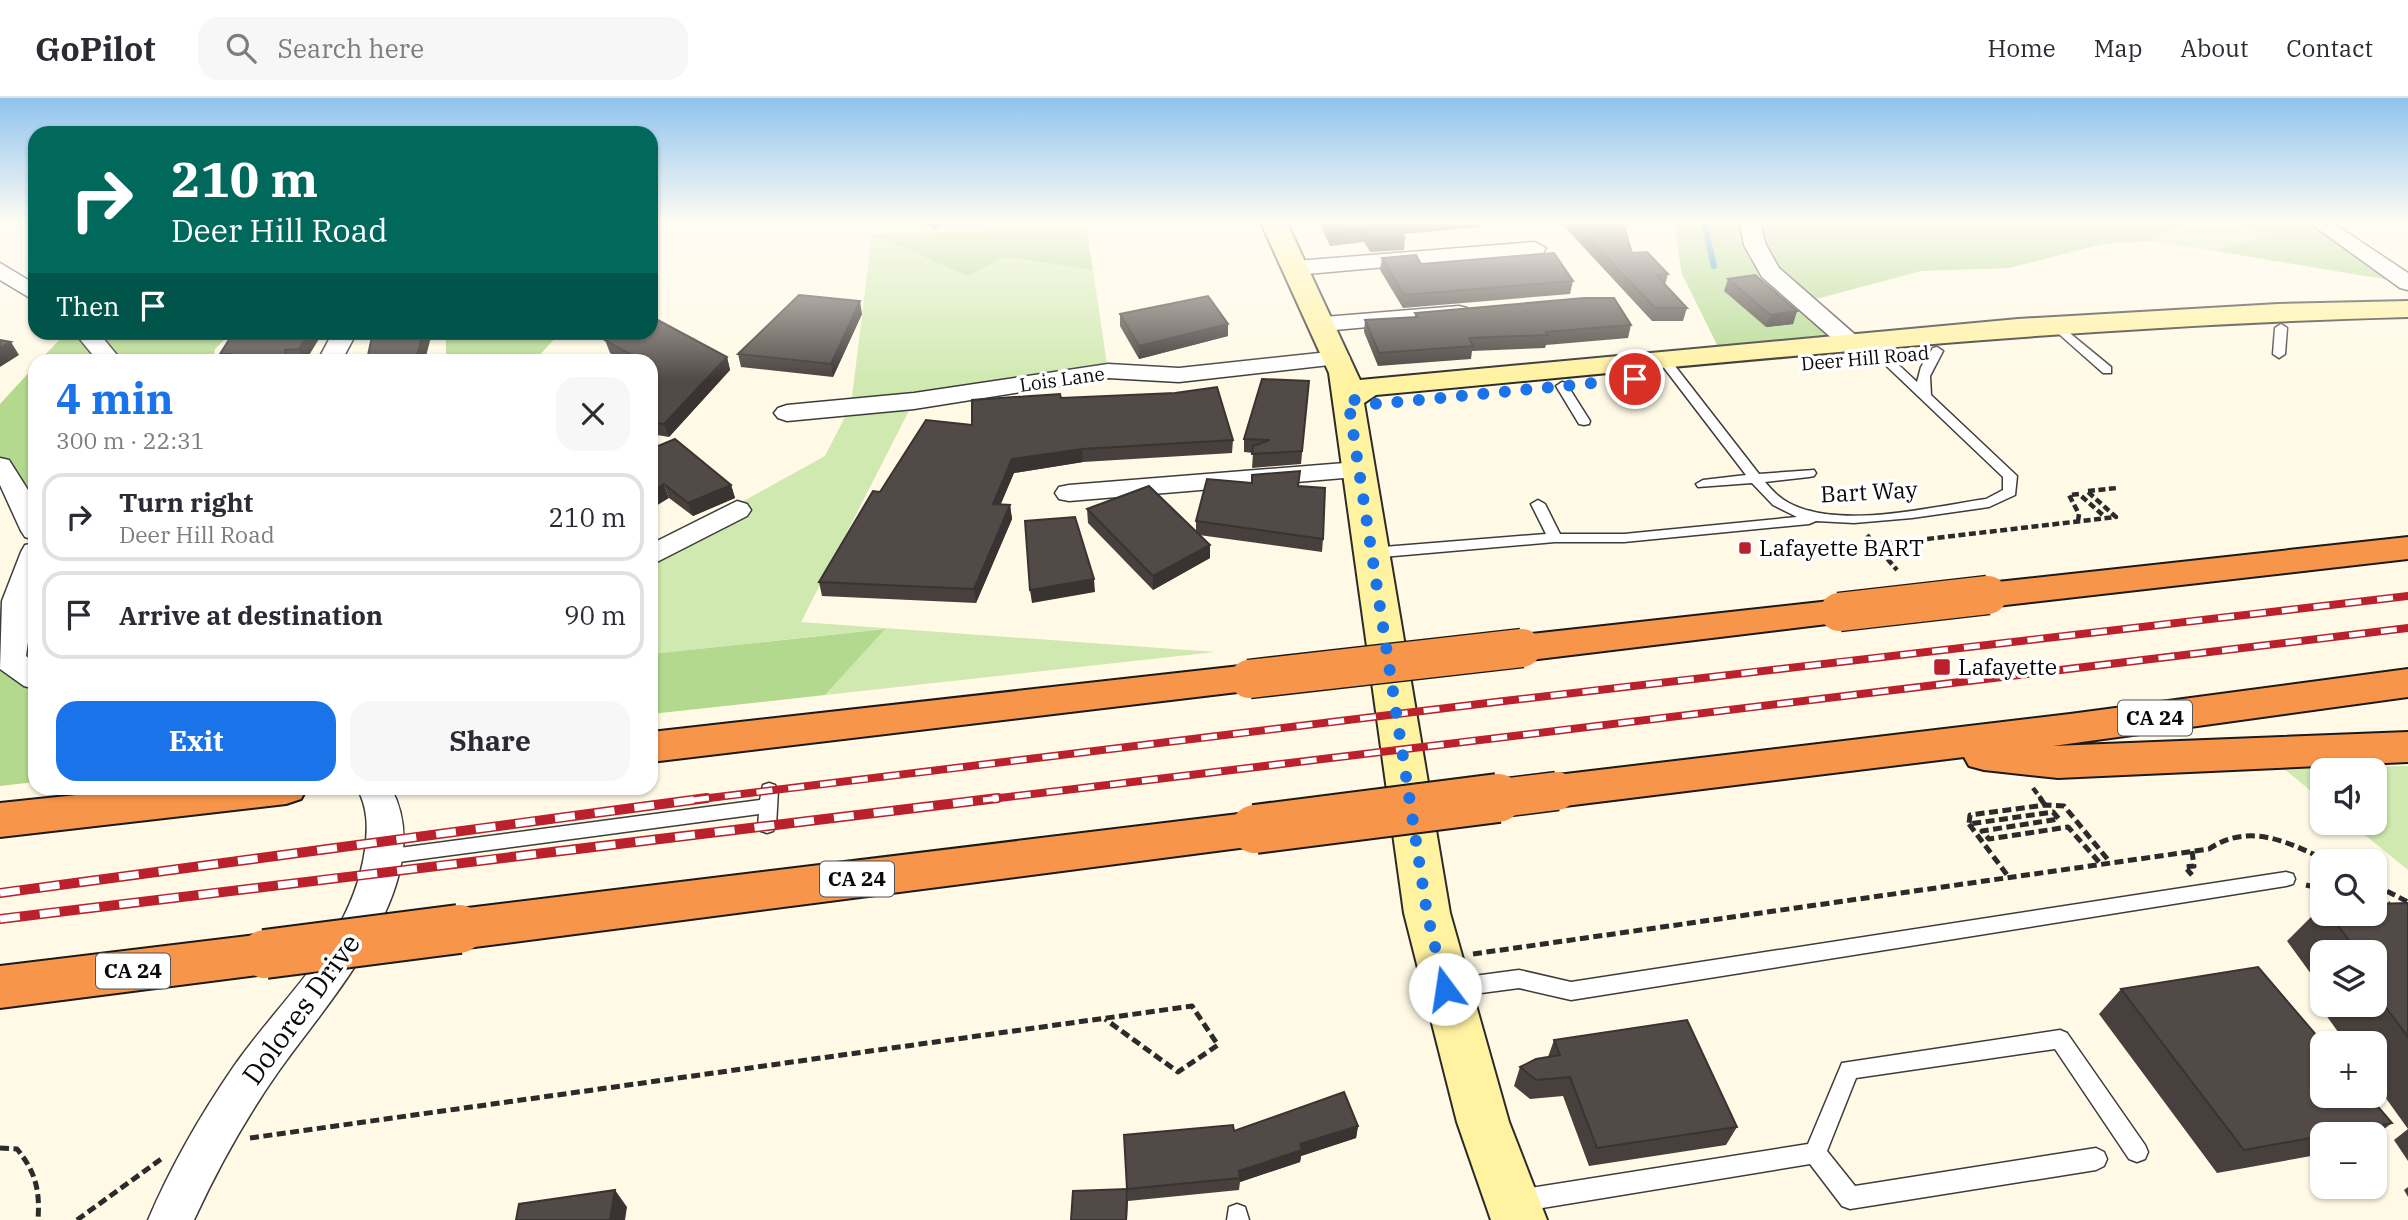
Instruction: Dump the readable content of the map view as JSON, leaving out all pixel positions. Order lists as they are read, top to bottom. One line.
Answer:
{"streets":{"highway":["CA 24"],"street":["Deer Hill Road","Lois Lane","Dolores Drive"],"lane":["Bart Way"]},"crossings":[["Deer Hill Road","Bart Way"]],"places":{"transit":["Lafayette BART","Lafayette"]},"page":{"header":"GoPilot","search":"Search here","nav":["Home","Map","About","Contact"],"turn":["210 m","Deer Hill Road"],"then":"Then","heading":["4 min","300 m · 22:31"],"list":[{"name":"Turn right","note":"Deer Hill Road","value":"210 m"},{"name":"Arrive at destination","value":"90 m"}],"buttons":["Exit","Share"],"map_buttons":["+","−"]}}
